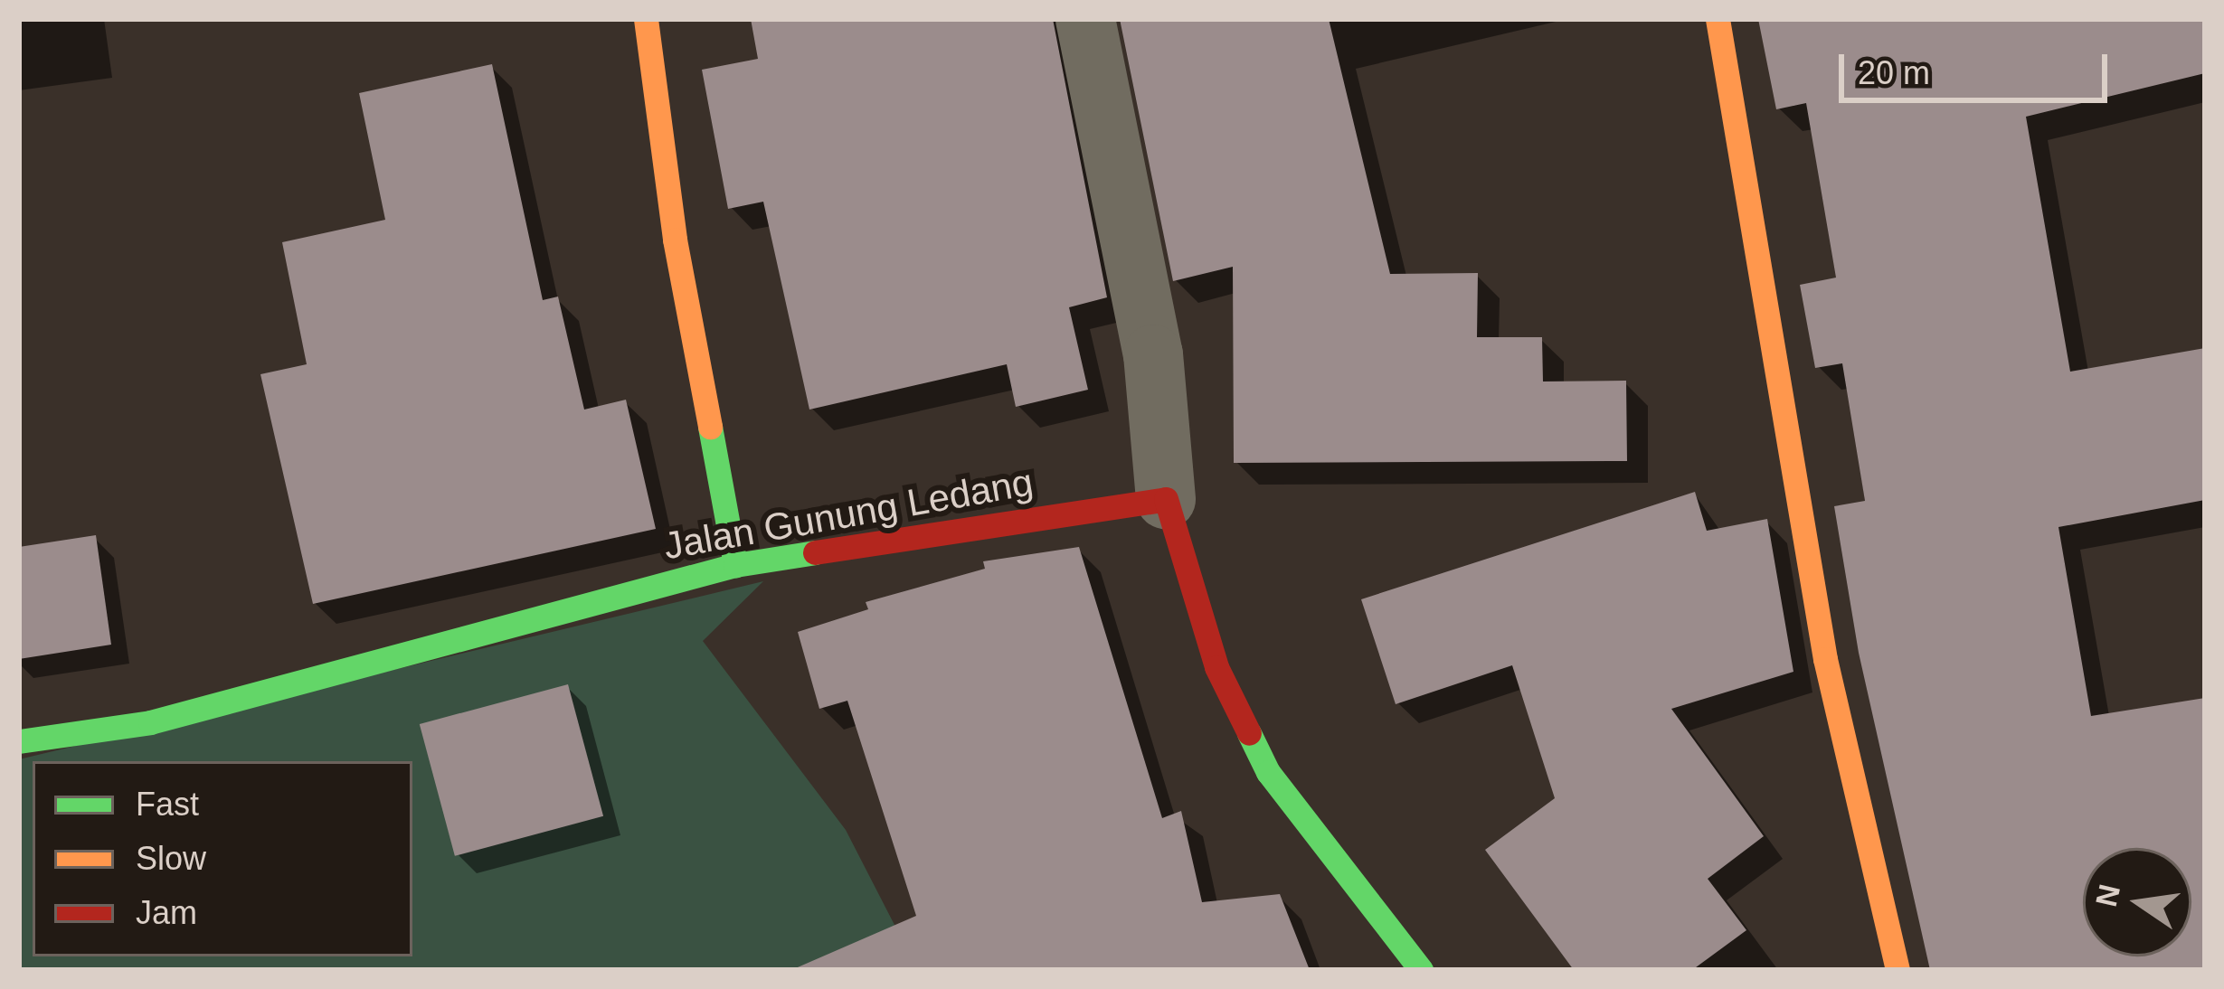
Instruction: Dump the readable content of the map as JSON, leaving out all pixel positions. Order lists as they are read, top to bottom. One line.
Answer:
{"streets":{"street":["Jalan Gunung Ledang"]},"legend":["Fast","Slow","Jam"],"scale_bar":"20 m","north":"left"}
